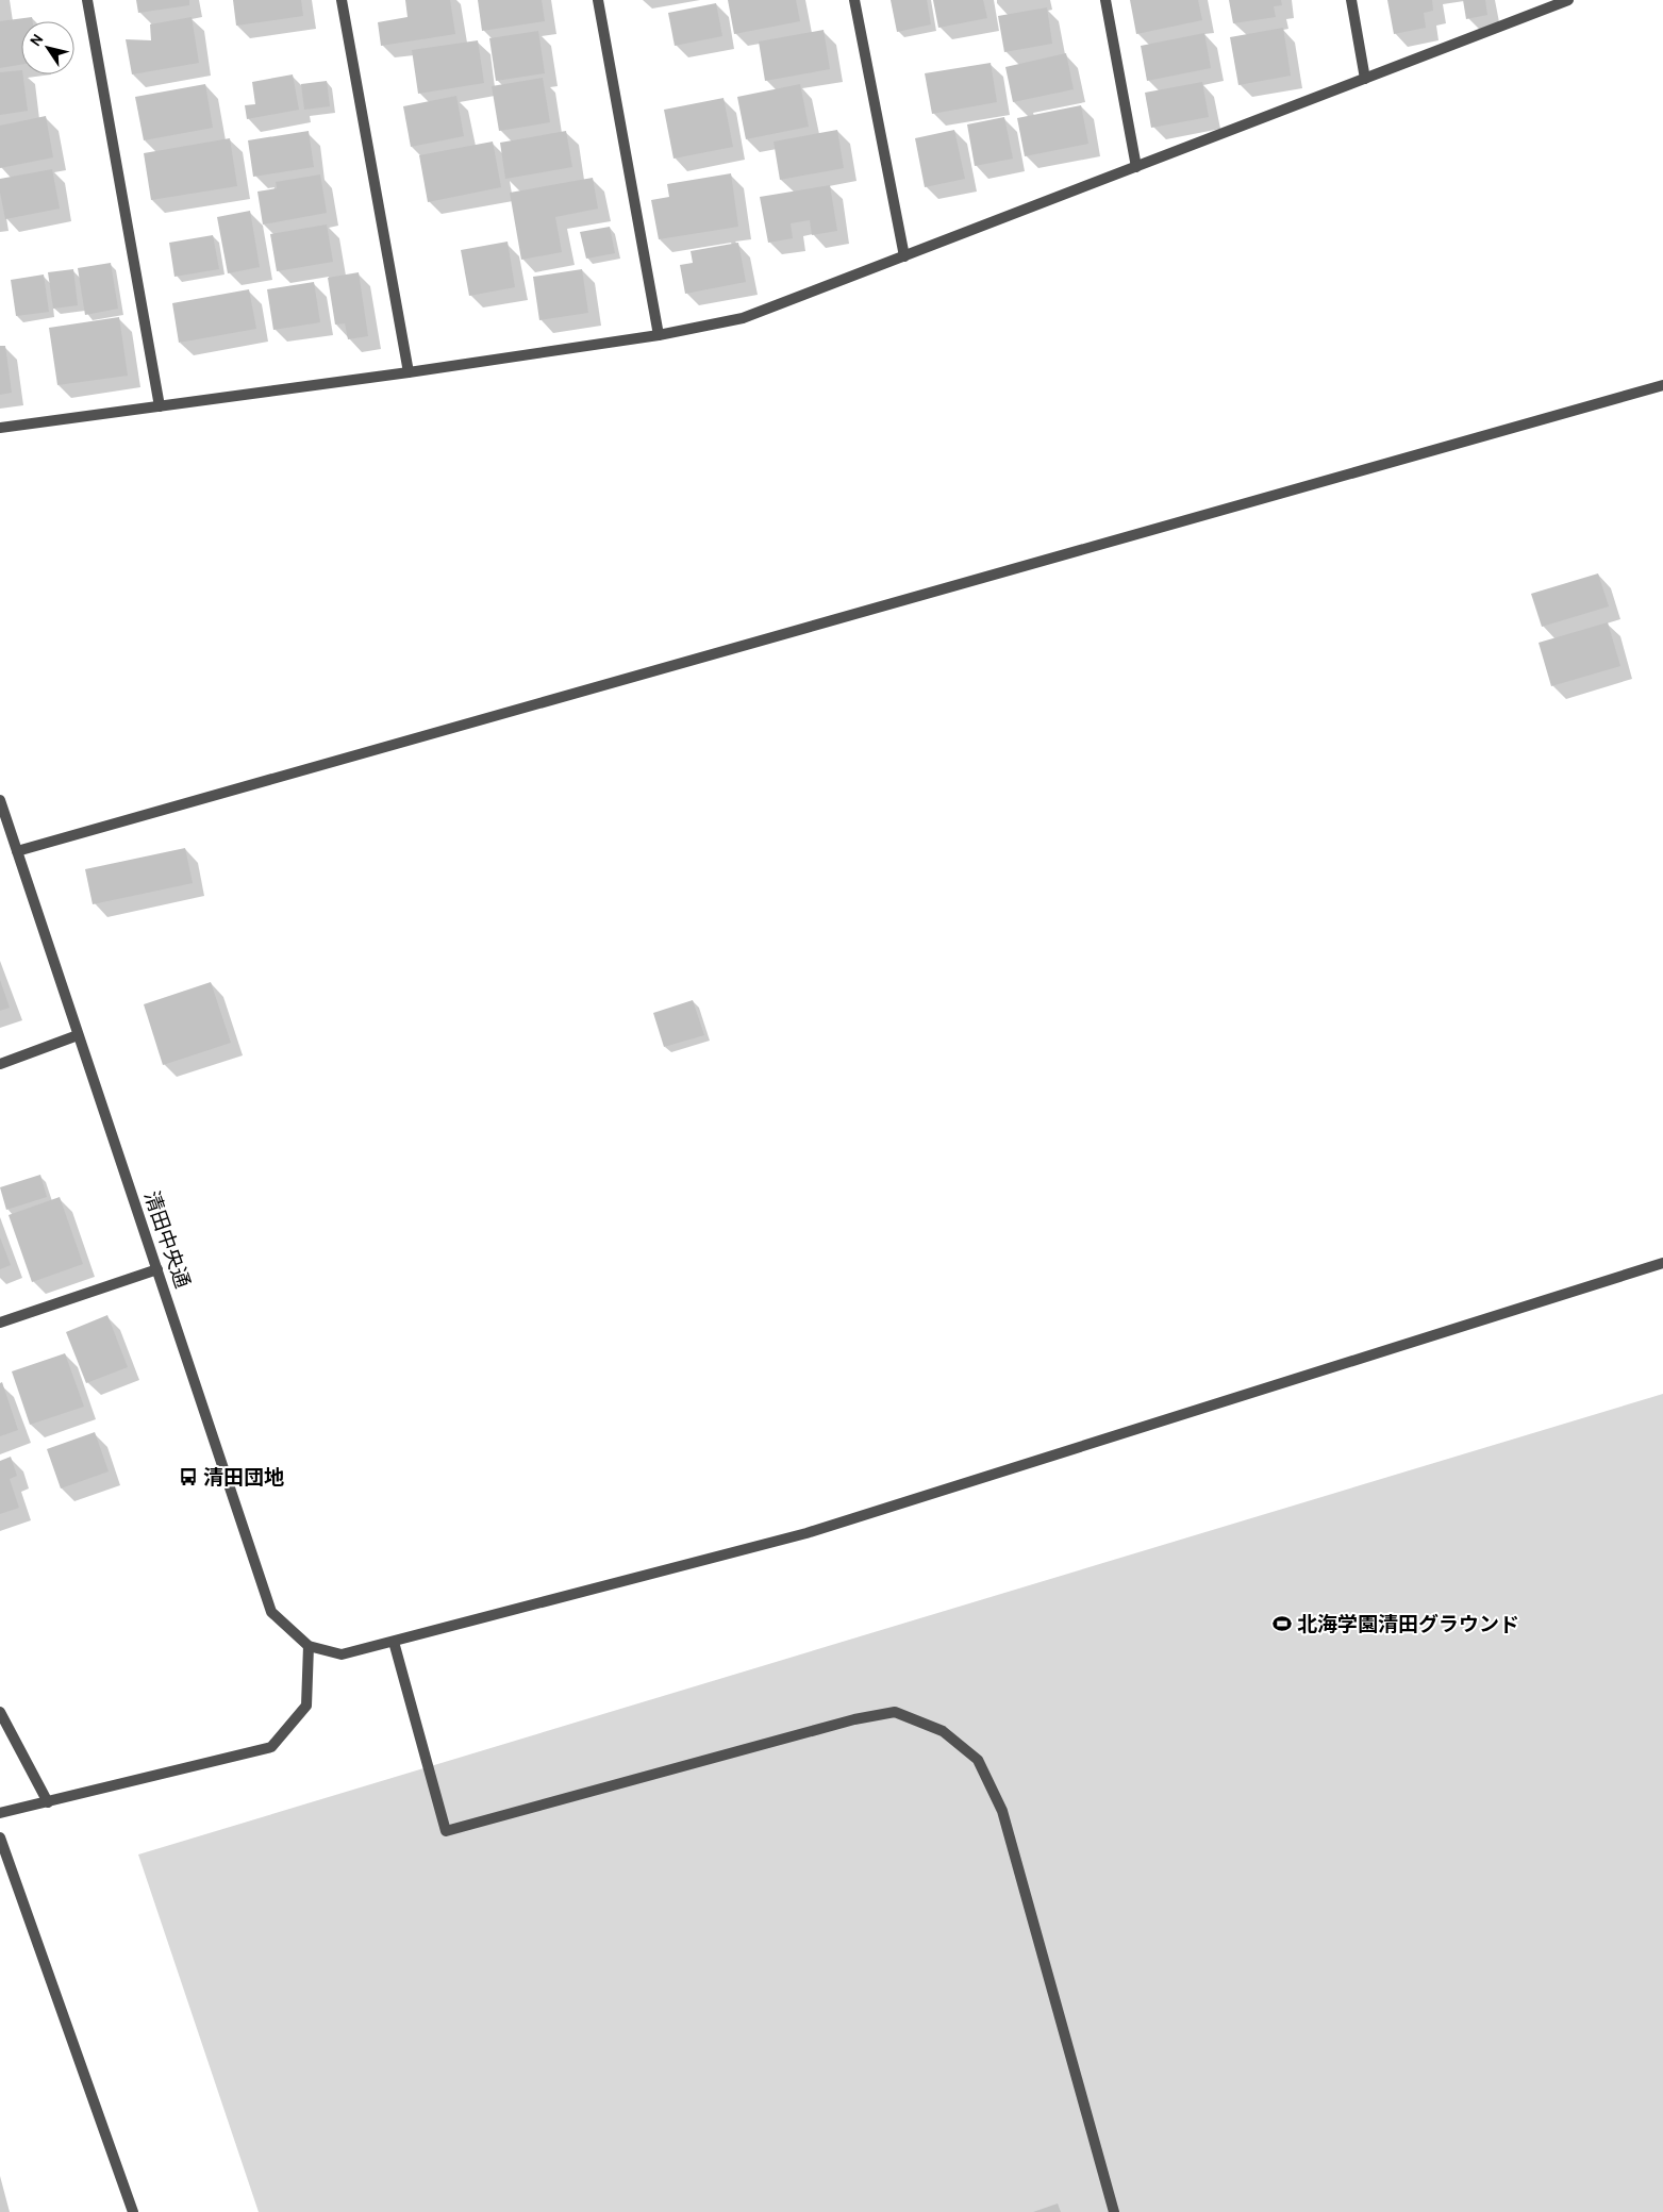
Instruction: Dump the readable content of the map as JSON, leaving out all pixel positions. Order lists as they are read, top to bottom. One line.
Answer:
{"streets":{"street":["清田中央通"]},"places":{"bus stop":["清田団地"],"sports":["北海学園清田グラウンド"]},"north":"top left"}
